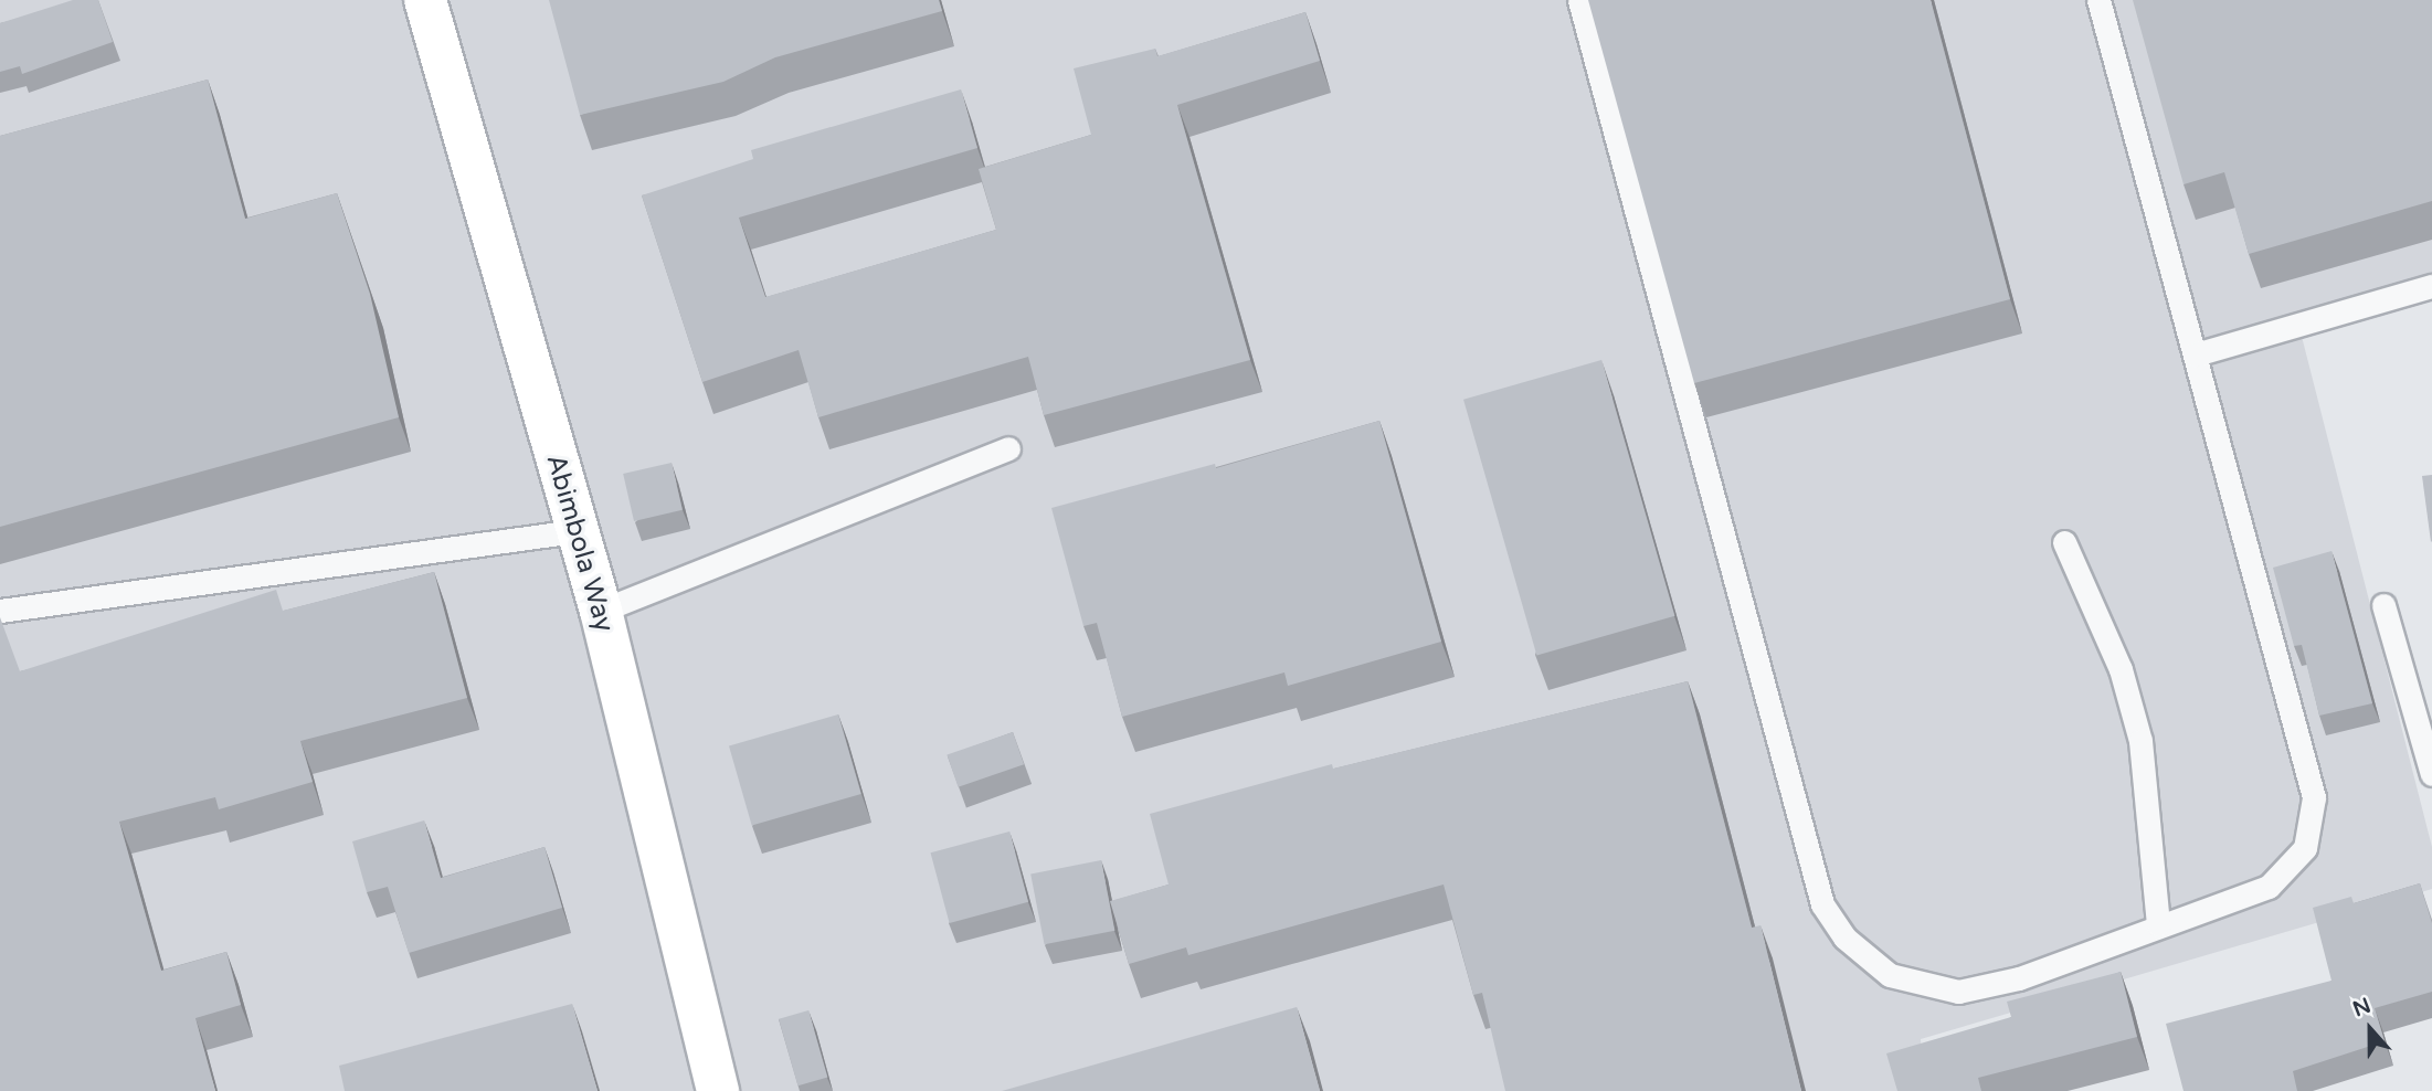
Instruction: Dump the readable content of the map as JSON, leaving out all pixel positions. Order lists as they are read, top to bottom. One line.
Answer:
{"streets":{"street":["Abimbola Way"]},"north":"top"}
